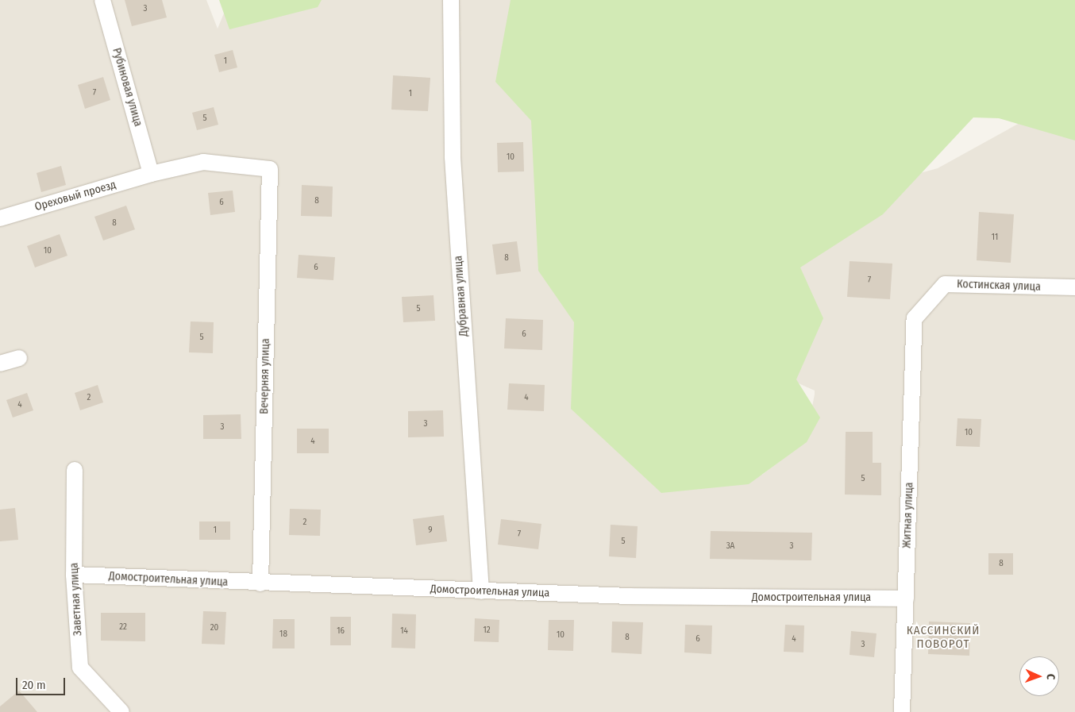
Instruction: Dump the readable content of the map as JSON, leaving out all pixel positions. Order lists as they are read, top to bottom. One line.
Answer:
{"streets":{"street":["Рубиновая улица","Ореховый проезд","Костинская улица","Дубравная улица","Вечерняя улица","Житная улица","Домостроительная улица","Заветная улица"]},"crossings":[["Рубиновая улица","Ореховый проезд"],["Ореховый проезд","Вечерняя улица"],["Костинская улица","Житная улица"],["Дубравная улица","Домостроительная улица"],["Вечерняя улица","Домостроительная улица"],["Житная улица","Домостроительная улица"],["Домостроительная улица","Заветная улица"]],"districts":["КАССИНСКИЙ ПОВОРОТ"],"house_numbers":["3","1","7","1","5","10","8","6","8","11","10","8","6","7","5","6","5","2","4","4","3","3","10","4","5","2","1","9","7","5","3А","3","8","22","20","12","16","14","18","10","8","6","4","3"],"scale_bar":"20 m","north":"right"}
